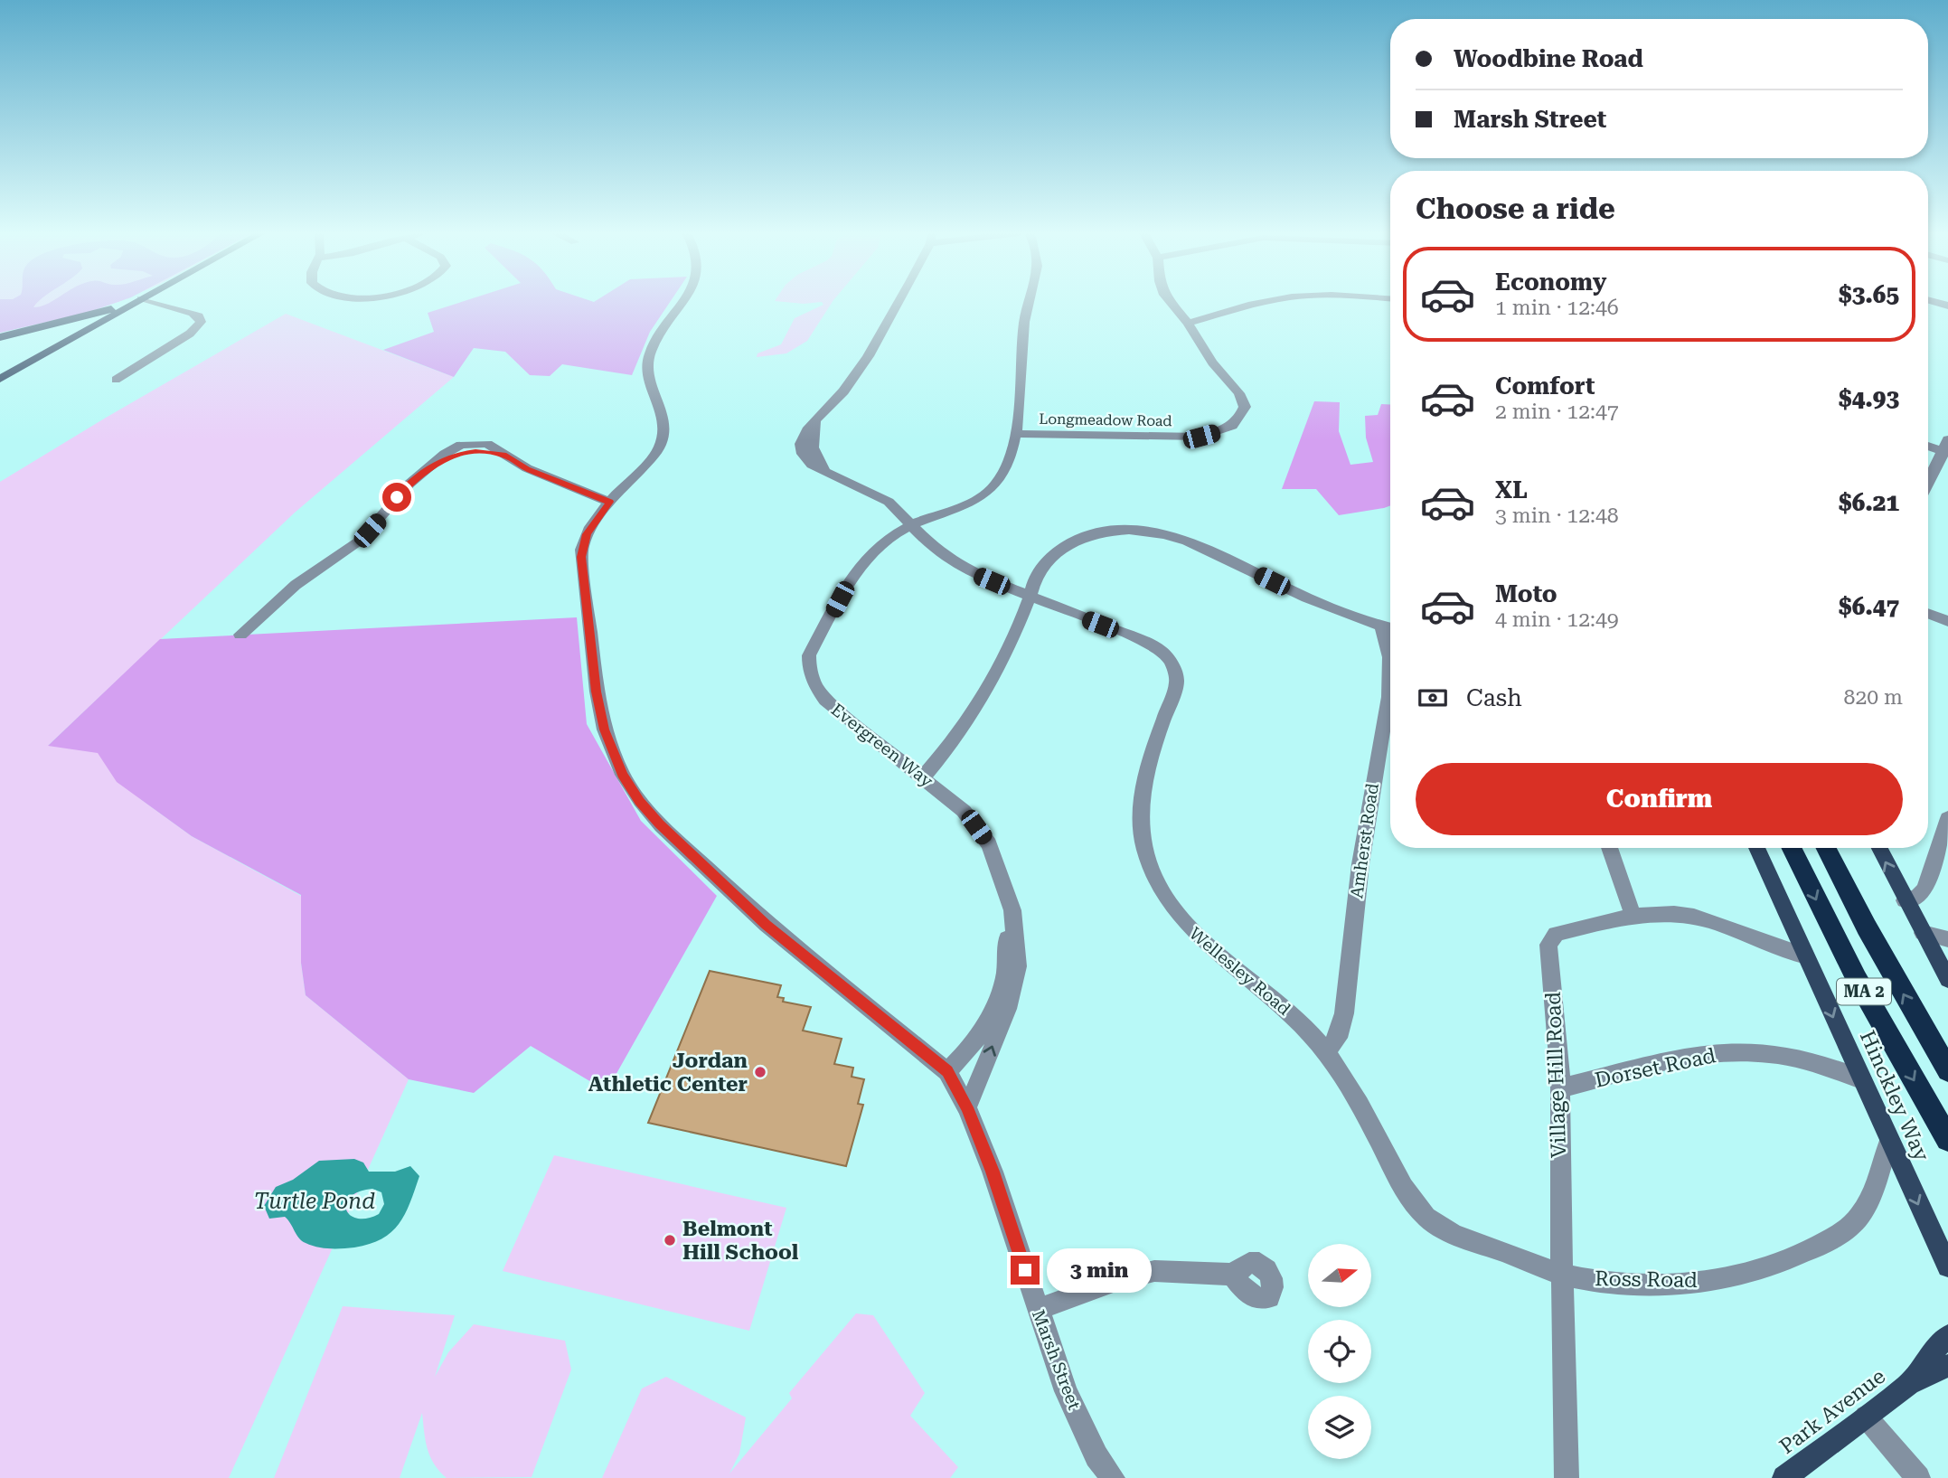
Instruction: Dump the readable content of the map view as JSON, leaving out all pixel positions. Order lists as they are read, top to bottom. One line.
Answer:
{"streets":{"highway":["MA 2"],"main road":["Hinckley Way","Park Avenue"],"street":["Longmeadow Road","Evergreen Way","Amherst Road","Wellesley Road","Dorset Road","Village Hill Road","Ross Road","Marsh Street"]},"crossings":[["Evergreen Way","Wellesley Road"],["Evergreen Way","Marsh Street"],["Amherst Road","Wellesley Road"],["Wellesley Road","Village Hill Road"],["Wellesley Road","Ross Road"],["Dorset Road","Village Hill Road"],["Dorset Road","Hinckley Way"],["Village Hill Road","Hinckley Way"],["Village Hill Road","Ross Road"],["Hinckley Way","Ross Road"]],"one_way":["Hinckley Way"],"water":["Turtle Pond"],"places":["Jordan Athletic Center","Belmont Hill School"],"north":"right","page":{"banner":["Woodbine Road","Marsh Street"],"heading":"Choose a ride","list":[{"name":"Economy","note":"1 min · 12:46","value":"$3.65"},{"name":"Comfort","note":"2 min · 12:47","value":"$4.93"},{"name":"XL","note":"3 min · 12:48","value":"$6.21"},{"name":"Moto","note":"4 min · 12:49","value":"$6.47"}],"pay":["Cash","820 m"],"buttons":"Confirm","bubble":"3 min"}}
